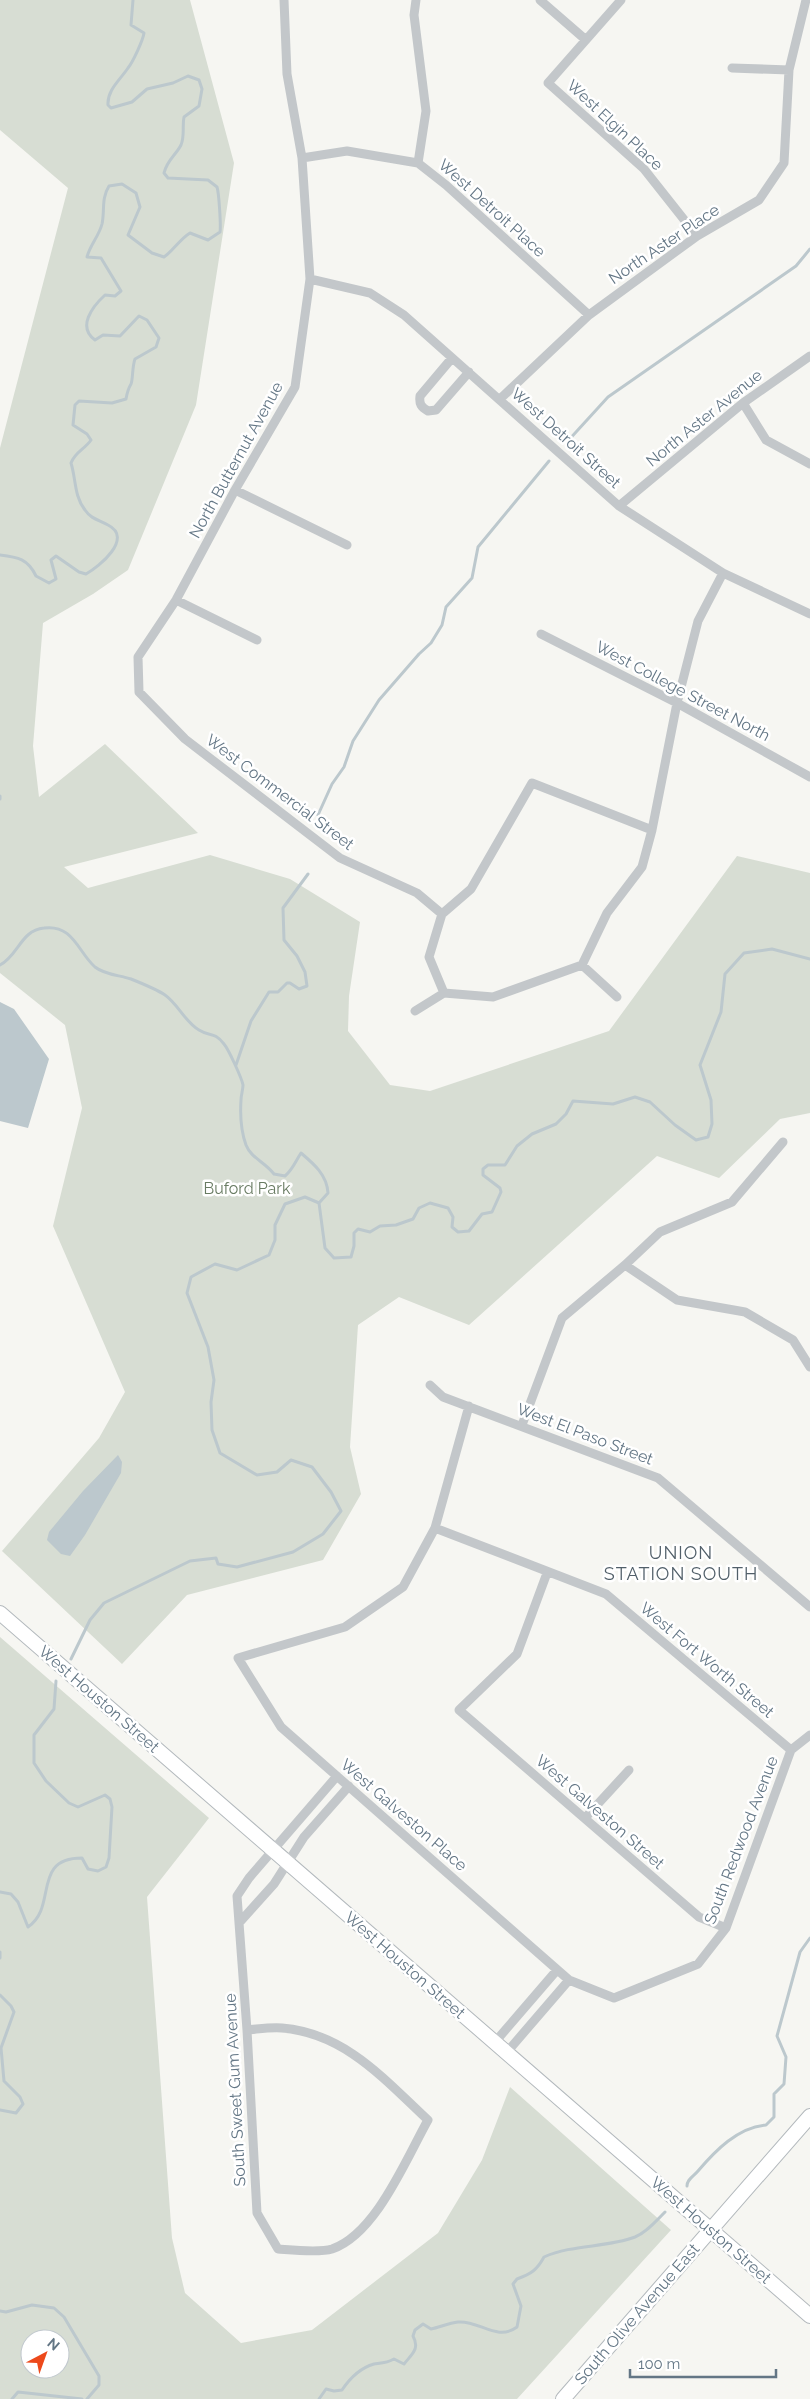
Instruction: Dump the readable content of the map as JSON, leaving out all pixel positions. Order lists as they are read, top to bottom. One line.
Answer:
{"streets":{"main road":["West Houston Street","South Olive Avenue East"],"street":["West Elgin Place","West Detroit Place","North Aster Place","North Aster Avenue","West Detroit Street","North Butternut Avenue","West College Street North","West Commercial Street","West El Paso Street","West Fort Worth Street","West Galveston Street","West Galveston Place","South Redwood Avenue","South Sweet Gum Avenue"]},"crossings":[["West Elgin Place","North Aster Place"],["West Detroit Place","North Aster Place"],["West Detroit Place","North Butternut Avenue"],["North Aster Place","West Detroit Street"],["North Aster Avenue","West Detroit Street"],["West Detroit Street","North Butternut Avenue"],["North Butternut Avenue","West Commercial Street"],["West Fort Worth Street","West Galveston Street"],["West Fort Worth Street","West Galveston Place"],["West Fort Worth Street","South Redwood Avenue"],["West Houston Street","South Sweet Gum Avenue"],["West Houston Street","South Olive Avenue East"],["West Galveston Street","South Redwood Avenue"],["West Galveston Place","South Redwood Avenue"],["West Galveston Place","South Sweet Gum Avenue"]],"districts":["UNION STATION SOUTH"],"parks":["Buford Park"],"scale_bar":"100 m","north":"top right"}
